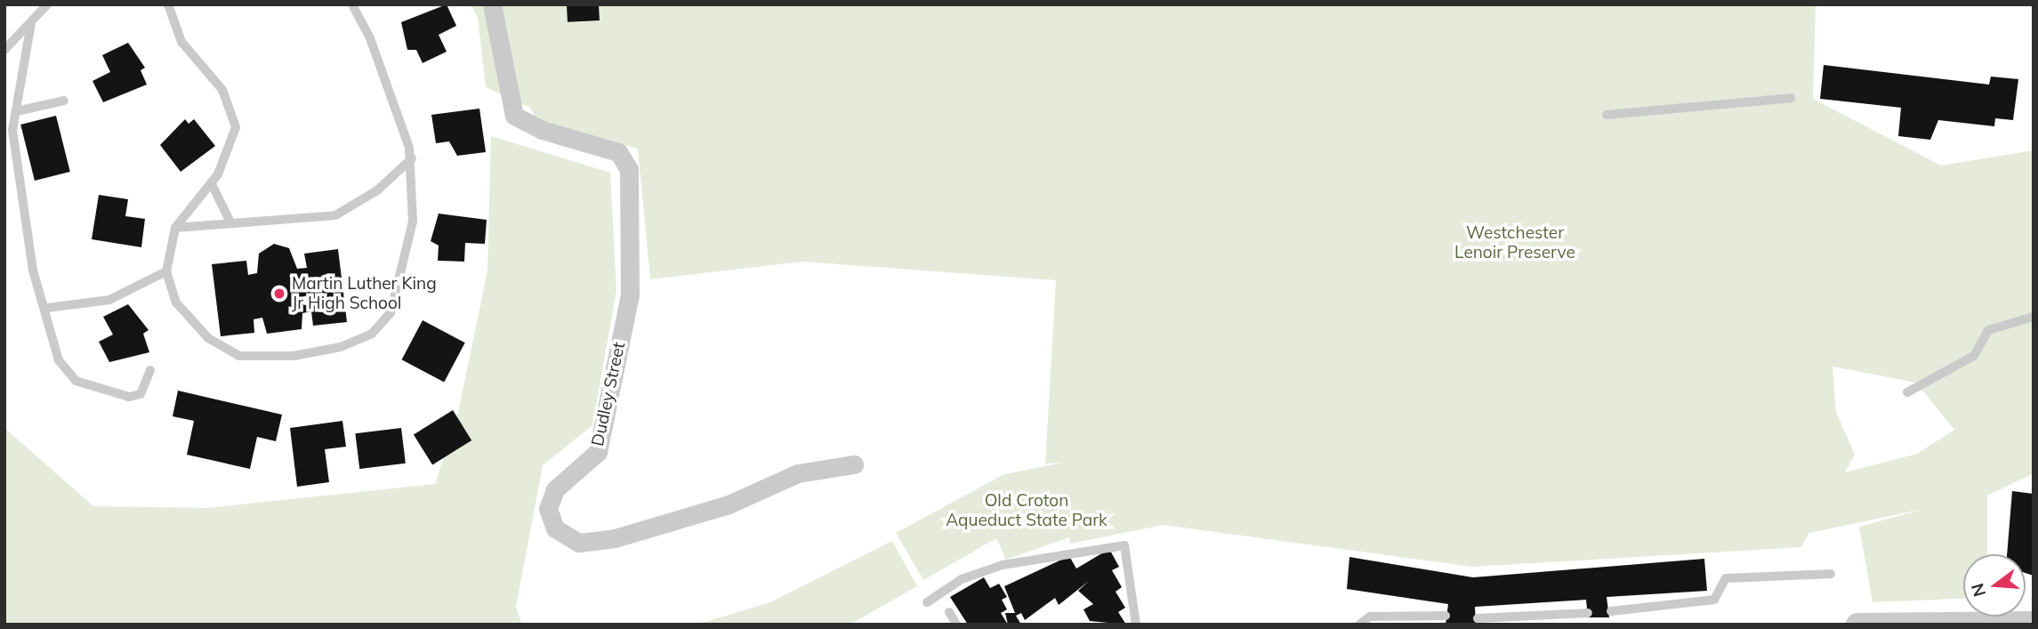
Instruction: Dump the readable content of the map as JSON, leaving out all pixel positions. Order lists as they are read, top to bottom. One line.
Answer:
{"streets":{"street":["Dudley Street"]},"parks":["Westchester Lenoir Preserve","Old Croton Aqueduct State Park"],"places":["Martin Luther King Jr High School"],"north":"left"}
